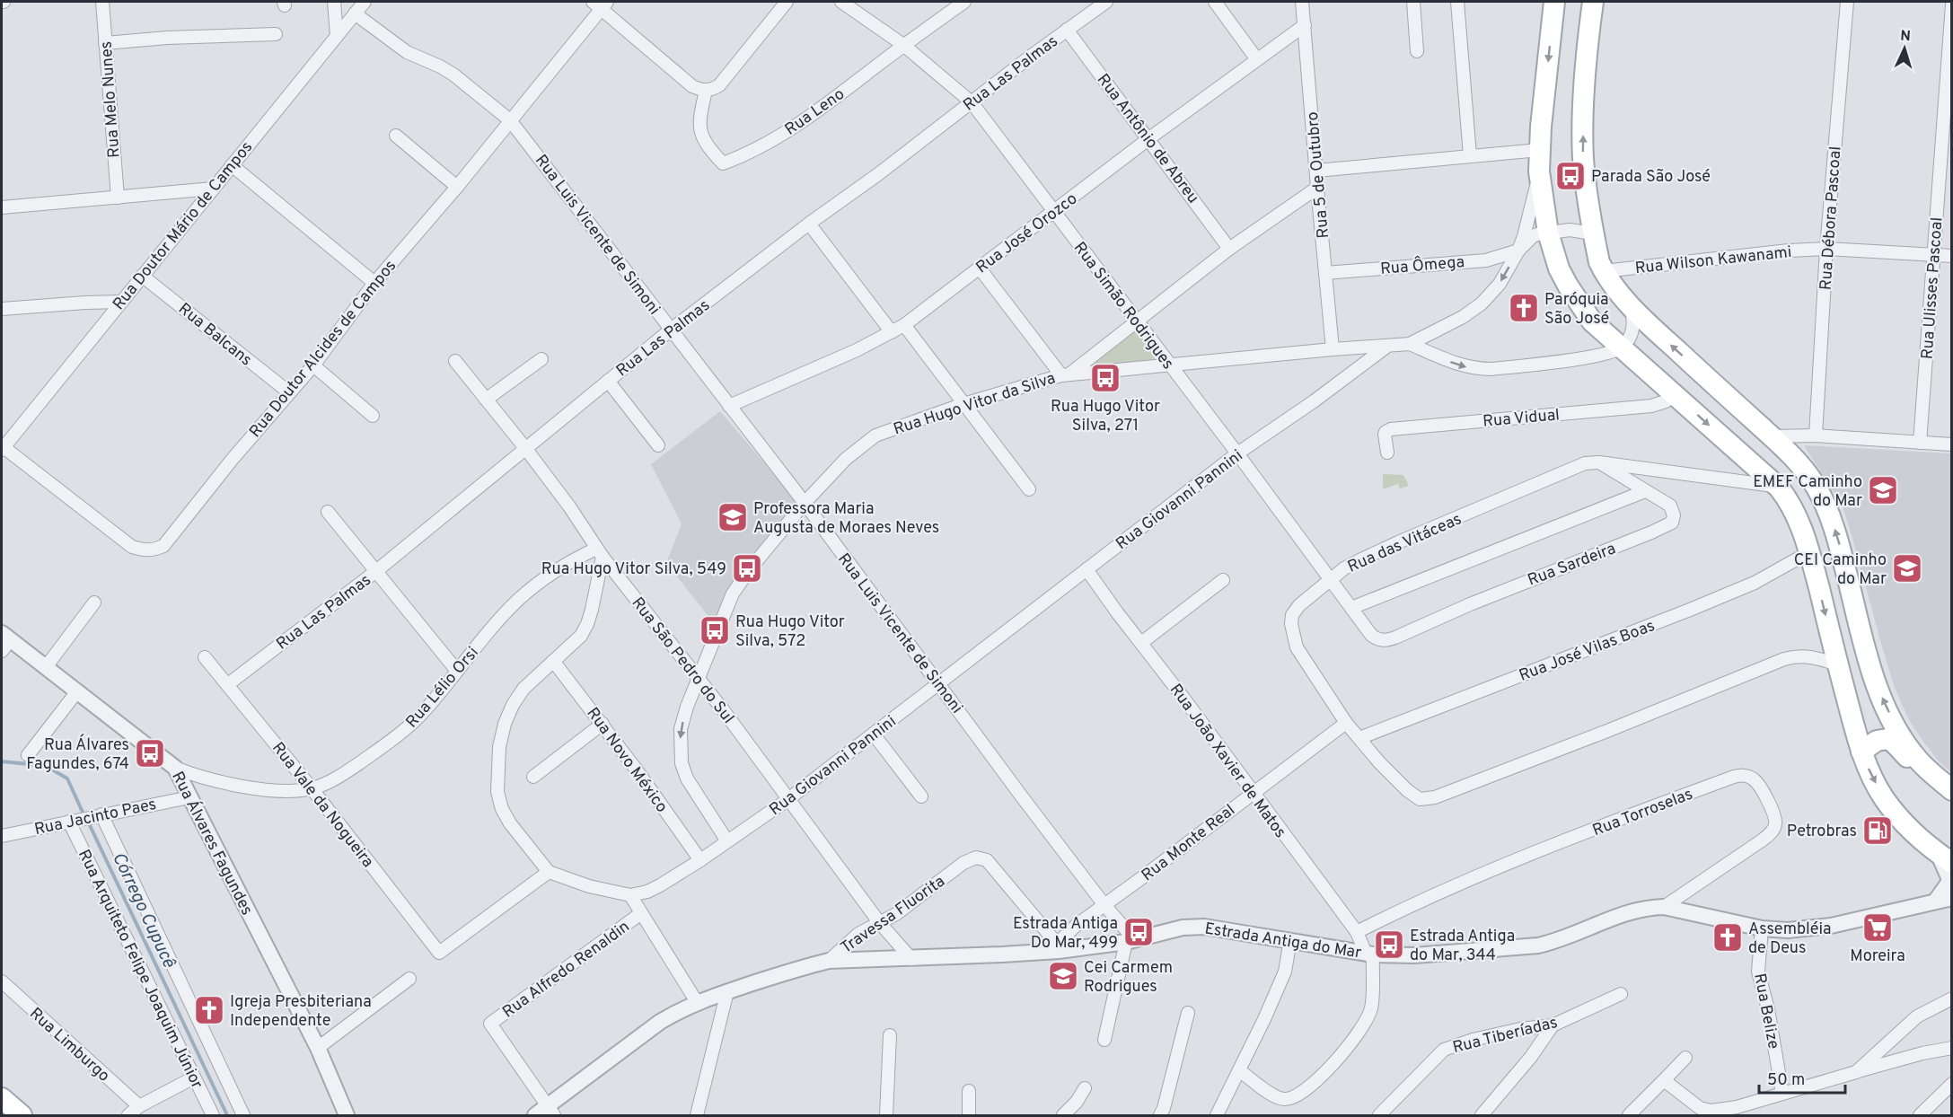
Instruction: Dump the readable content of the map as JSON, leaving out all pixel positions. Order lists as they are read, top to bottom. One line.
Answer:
{"streets":{"street":["Rua Las Palmas","Rua Melo Nunes","Rua Leno","Rua Antônio de Abreu","Rua 5 de Outubro","Rua Débora Pascoal","Rua Doutor Mário de Campos","Rua José Orozco","Rua Luis Vicente de Simoni","Rua Wilson Kawanami","Rua Ômega","Rua Ulisses Pascoal","Rua Simão Rodrigues","Rua Balcans","Rua Doutor Alcides de Campos","Rua Hugo Vitor da Silva","Rua Vidual","Rua Giovanni Pannini","Rua das Vitáceas","Rua Sardeira","Rua José Vilas Boas","Rua São Pedro do Sul","Rua Lélio Orsi","Rua Novo México","Rua João Xavier de Matos","Rua Vale da Nogueira","Rua Torroselas","Rua Jacinto Paes","Rua Monte Real","Rua Álvares Fagundes","Travessa Fluorita","Estrada Antiga do Mar","Rua Arquiteto Felipe Joaquim Júnior","Rua Alfredo Renaldin","Rua Belize","Rua Tiberíadas","Rua Limburgo"]},"crossings":[["Rua Las Palmas","Rua Antônio de Abreu"],["Rua Las Palmas","Rua Luis Vicente de Simoni"],["Rua Las Palmas","Rua Simão Rodrigues"],["Rua Las Palmas","Rua São Pedro do Sul"],["Rua Las Palmas","Rua Vale da Nogueira"],["Rua Leno","Rua Simão Rodrigues"],["Rua Antônio de Abreu","Rua José Orozco"],["Rua 5 de Outubro","Rua José Orozco"],["Rua 5 de Outubro","Rua Ômega"],["Rua 5 de Outubro","Rua Hugo Vitor da Silva"],["Rua Débora Pascoal","Rua Wilson Kawanami"],["Rua Doutor Mário de Campos","Rua Luis Vicente de Simoni"],["Rua Doutor Mário de Campos","Rua Balcans"],["Rua Doutor Mário de Campos","Rua Doutor Alcides de Campos"],["Rua José Orozco","Rua Luis Vicente de Simoni"],["Rua José Orozco","Rua Simão Rodrigues"],["Rua Luis Vicente de Simoni","Rua Doutor Alcides de Campos"],["Rua Luis Vicente de Simoni","Rua Hugo Vitor da Silva"],["Rua Luis Vicente de Simoni","Rua Giovanni Pannini"],["Rua Luis Vicente de Simoni","Rua Monte Real"],["Rua Luis Vicente de Simoni","Estrada Antiga do Mar"],["Rua Wilson Kawanami","Rua Ulisses Pascoal"],["Rua Ômega","Rua Hugo Vitor da Silva"],["Rua Simão Rodrigues","Rua Hugo Vitor da Silva"],["Rua Simão Rodrigues","Rua Giovanni Pannini"],["Rua Simão Rodrigues","Rua das Vitáceas"],["Rua Simão Rodrigues","Rua Sardeira"],["Rua Balcans","Rua Doutor Alcides de Campos"],["Rua Hugo Vitor da Silva","Rua Giovanni Pannini"],["Rua Hugo Vitor da Silva","Rua São Pedro do Sul"],["Rua Giovanni Pannini","Rua São Pedro do Sul"],["Rua Giovanni Pannini","Rua Novo México"],["Rua Giovanni Pannini","Rua João Xavier de Matos"],["Rua das Vitáceas","Rua Sardeira"],["Rua das Vitáceas","Rua José Vilas Boas"],["Rua das Vitáceas","Rua Monte Real"],["Rua São Pedro do Sul","Rua Lélio Orsi"],["Rua São Pedro do Sul","Travessa Fluorita"],["Rua São Pedro do Sul","Estrada Antiga do Mar"],["Rua Lélio Orsi","Rua Vale da Nogueira"],["Rua Lélio Orsi","Rua Álvares Fagundes"],["Rua João Xavier de Matos","Rua Torroselas"],["Rua João Xavier de Matos","Rua Monte Real"],["Rua João Xavier de Matos","Estrada Antiga do Mar"],["Rua Torroselas","Estrada Antiga do Mar"],["Rua Jacinto Paes","Rua Álvares Fagundes"],["Rua Jacinto Paes","Rua Arquiteto Felipe Joaquim Júnior"],["Rua Monte Real","Travessa Fluorita"],["Rua Monte Real","Estrada Antiga do Mar"],["Travessa Fluorita","Estrada Antiga do Mar"],["Estrada Antiga do Mar","Rua Alfredo Renaldin"],["Estrada Antiga do Mar","Rua Belize"]],"water":["Córrego Cupucê"],"places":{"bus stop":["Parada São José","Rua Hugo Vitor Silva, 271","Rua Hugo Vitor Silva, 549","Rua Hugo Vitor Silva, 572","Rua Álvares Fagundes, 674","Estrada Antiga Do Mar, 499","Estrada Antiga do Mar, 344"],"church":["Paróquia São José","Assembléia de Deus","Igreja Presbiteriana Independente"],"school or university":["EMEF Caminho do Mar","Professora Maria Augusta de Moraes Neves","CEI Caminho do Mar","Cei Carmem Rodrigues"],"fuel station":["Petrobras"],"supermarket":["Moreira"]},"scale_bar":"50 m","north":"top"}
